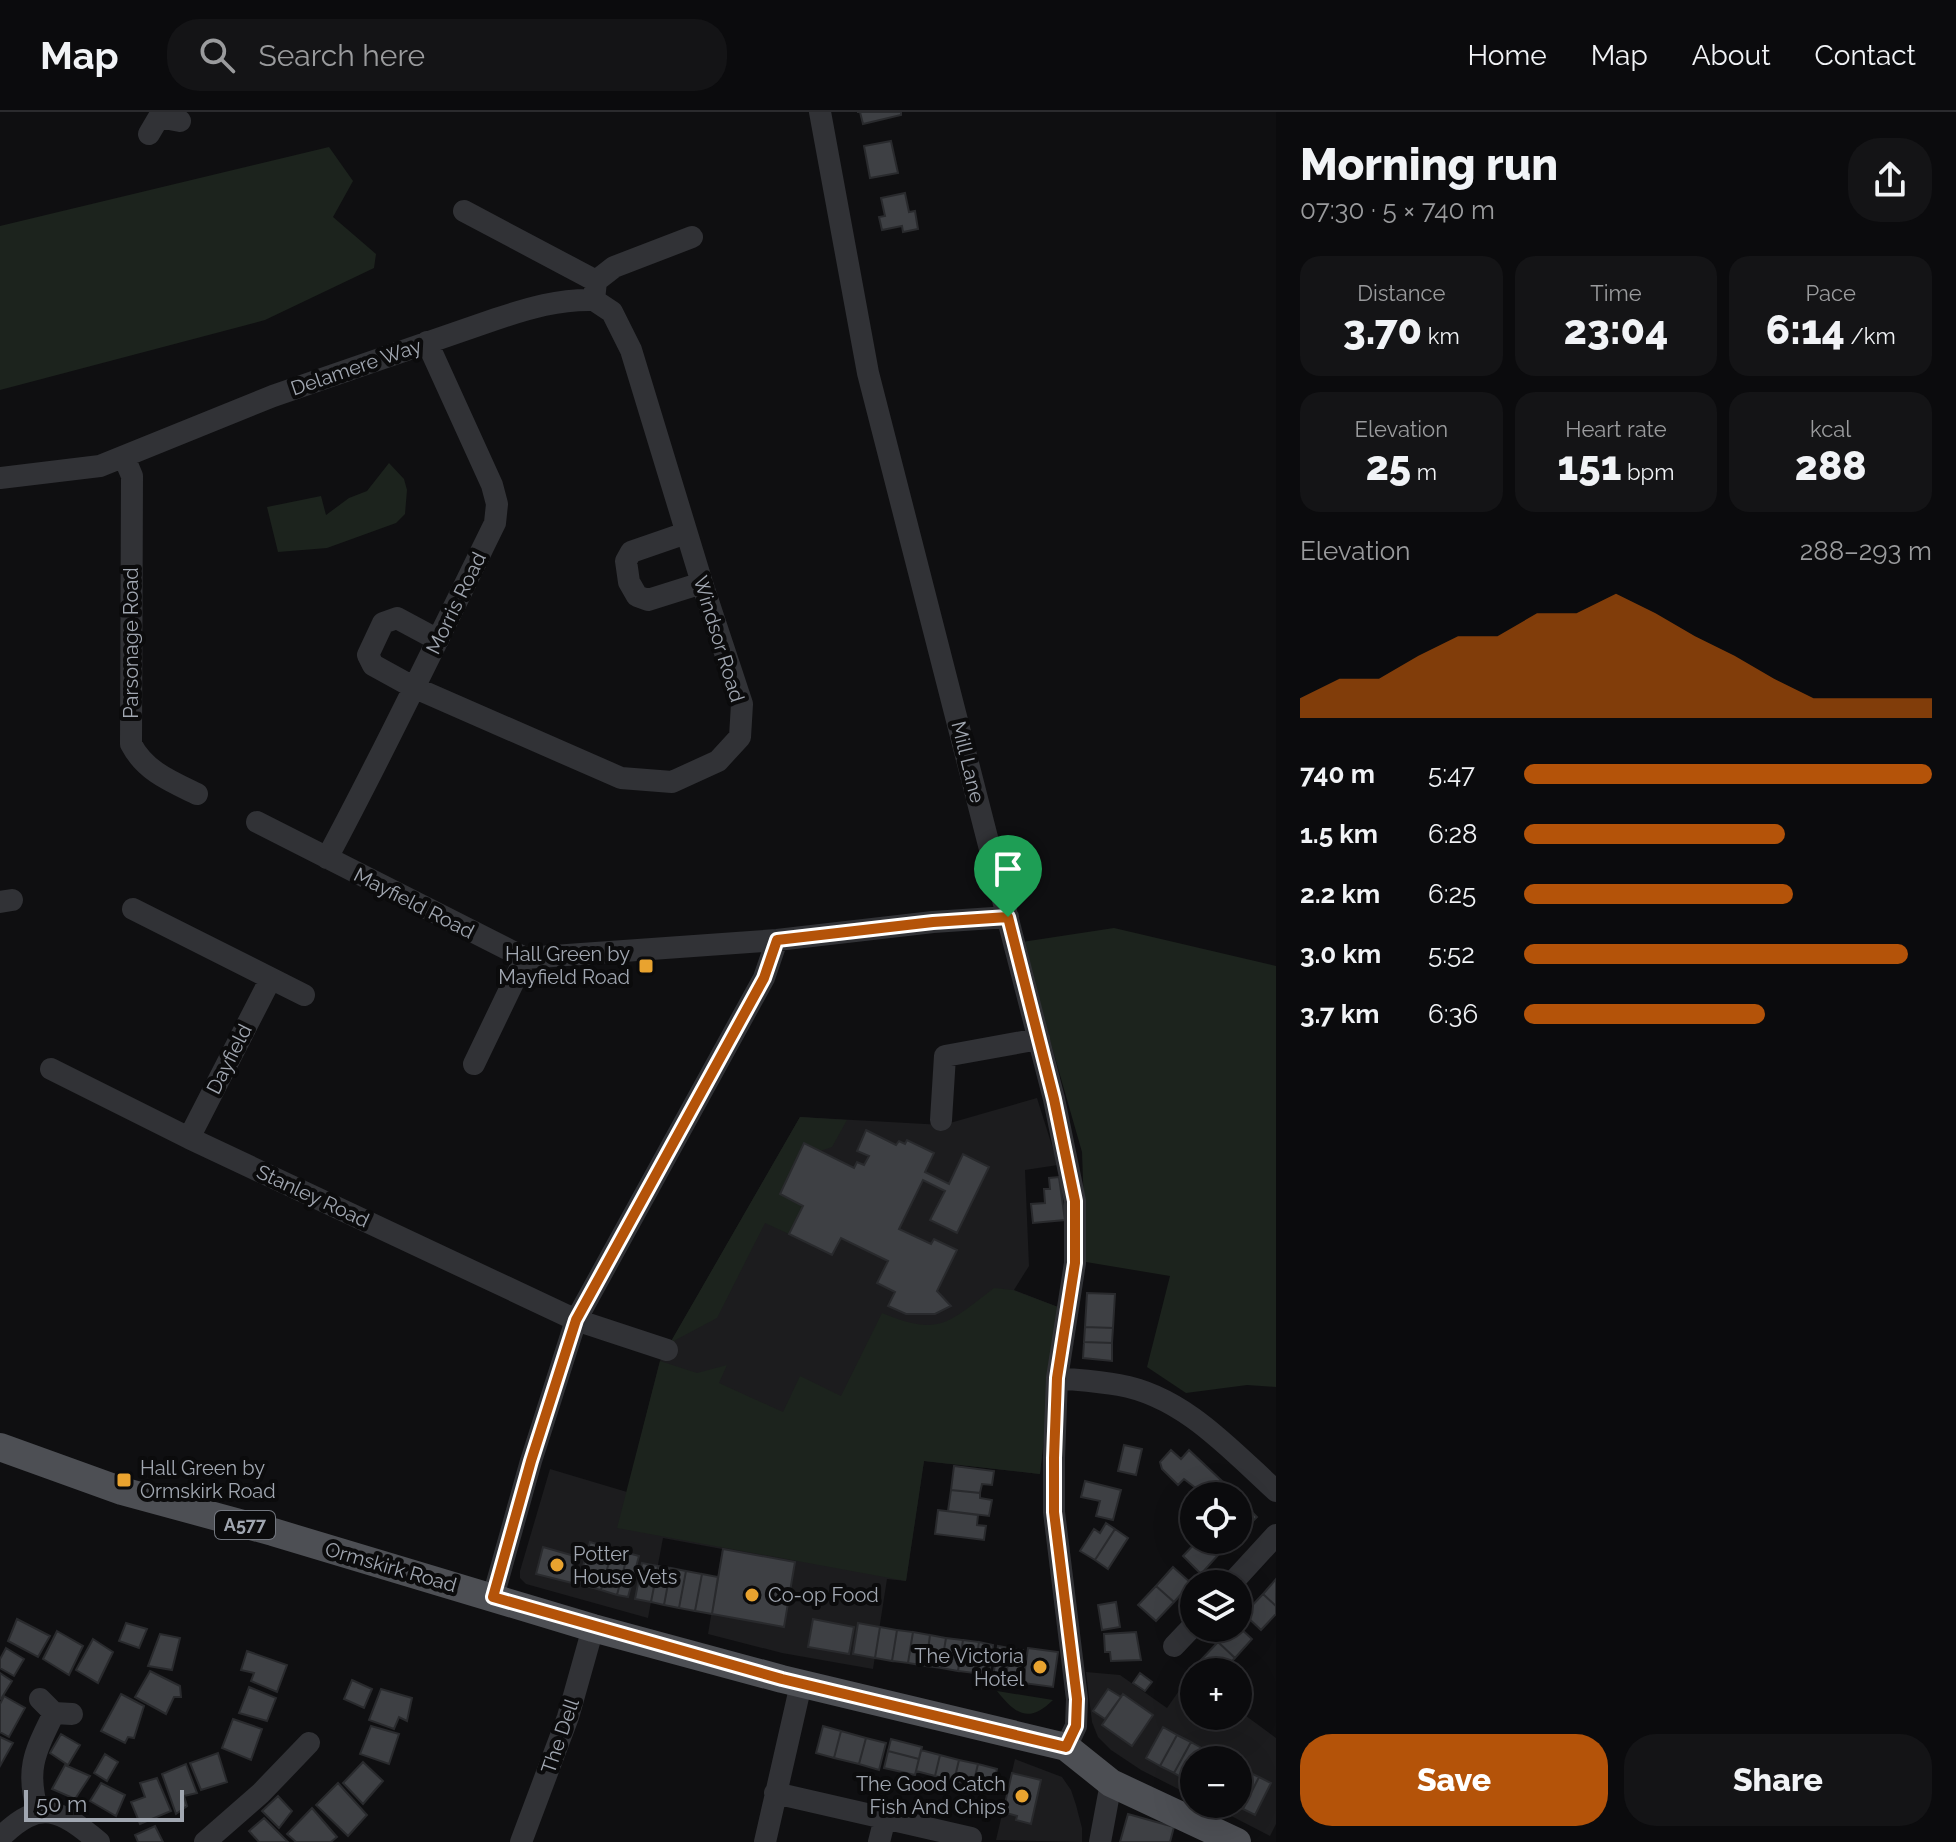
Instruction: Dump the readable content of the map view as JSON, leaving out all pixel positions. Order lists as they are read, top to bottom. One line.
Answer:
{"streets":{"main road":["A577","Ormskirk Road"],"street":["Delamere Way","Morris Road","Windsor Road","Parsonage Road","Mill Lane","Mayfield Road","Dayfield","Stanley Road","The Dell"]},"crossings":[["Delamere Way","Morris Road"],["Delamere Way","Windsor Road"],["Delamere Way","Parsonage Road"],["Morris Road","Windsor Road"],["Morris Road","Mayfield Road"],["Mill Lane","A577"],["Mill Lane","Ormskirk Road"],["Dayfield","Stanley Road"],["A577","Ormskirk Road"],["Ormskirk Road","The Dell"]],"places":{"transit":["Hall Green by Mayfield Road","Hall Green by Ormskirk Road"],"other":["Potter House Vets","Co-op Food","The Victoria Hotel","The Good Catch Fish And Chips"]},"scale_bar":"50 m","page":{"header":"Map","search":"Search here","nav":["Home","Map","About","Contact"],"heading":["Morning run","07:30 · 5 × 740 m"],"stats":[["Distance","3.70 km"],["Time","23:04"],["Pace","6:14 /km"],["Elevation","25 m"],["Heart rate","151 bpm"],["kcal","288"]],"chart":["Elevation","288–293 m"],"list":[{"name":"740 m","note":"5:47"},{"name":"1.5 km","note":"6:28"},{"name":"2.2 km","note":"6:25"},{"name":"3.0 km","note":"5:52"},{"name":"3.7 km","note":"6:36"}],"map_buttons":["+","−"],"buttons":["Save","Share"],"scale":"50 m"}}
